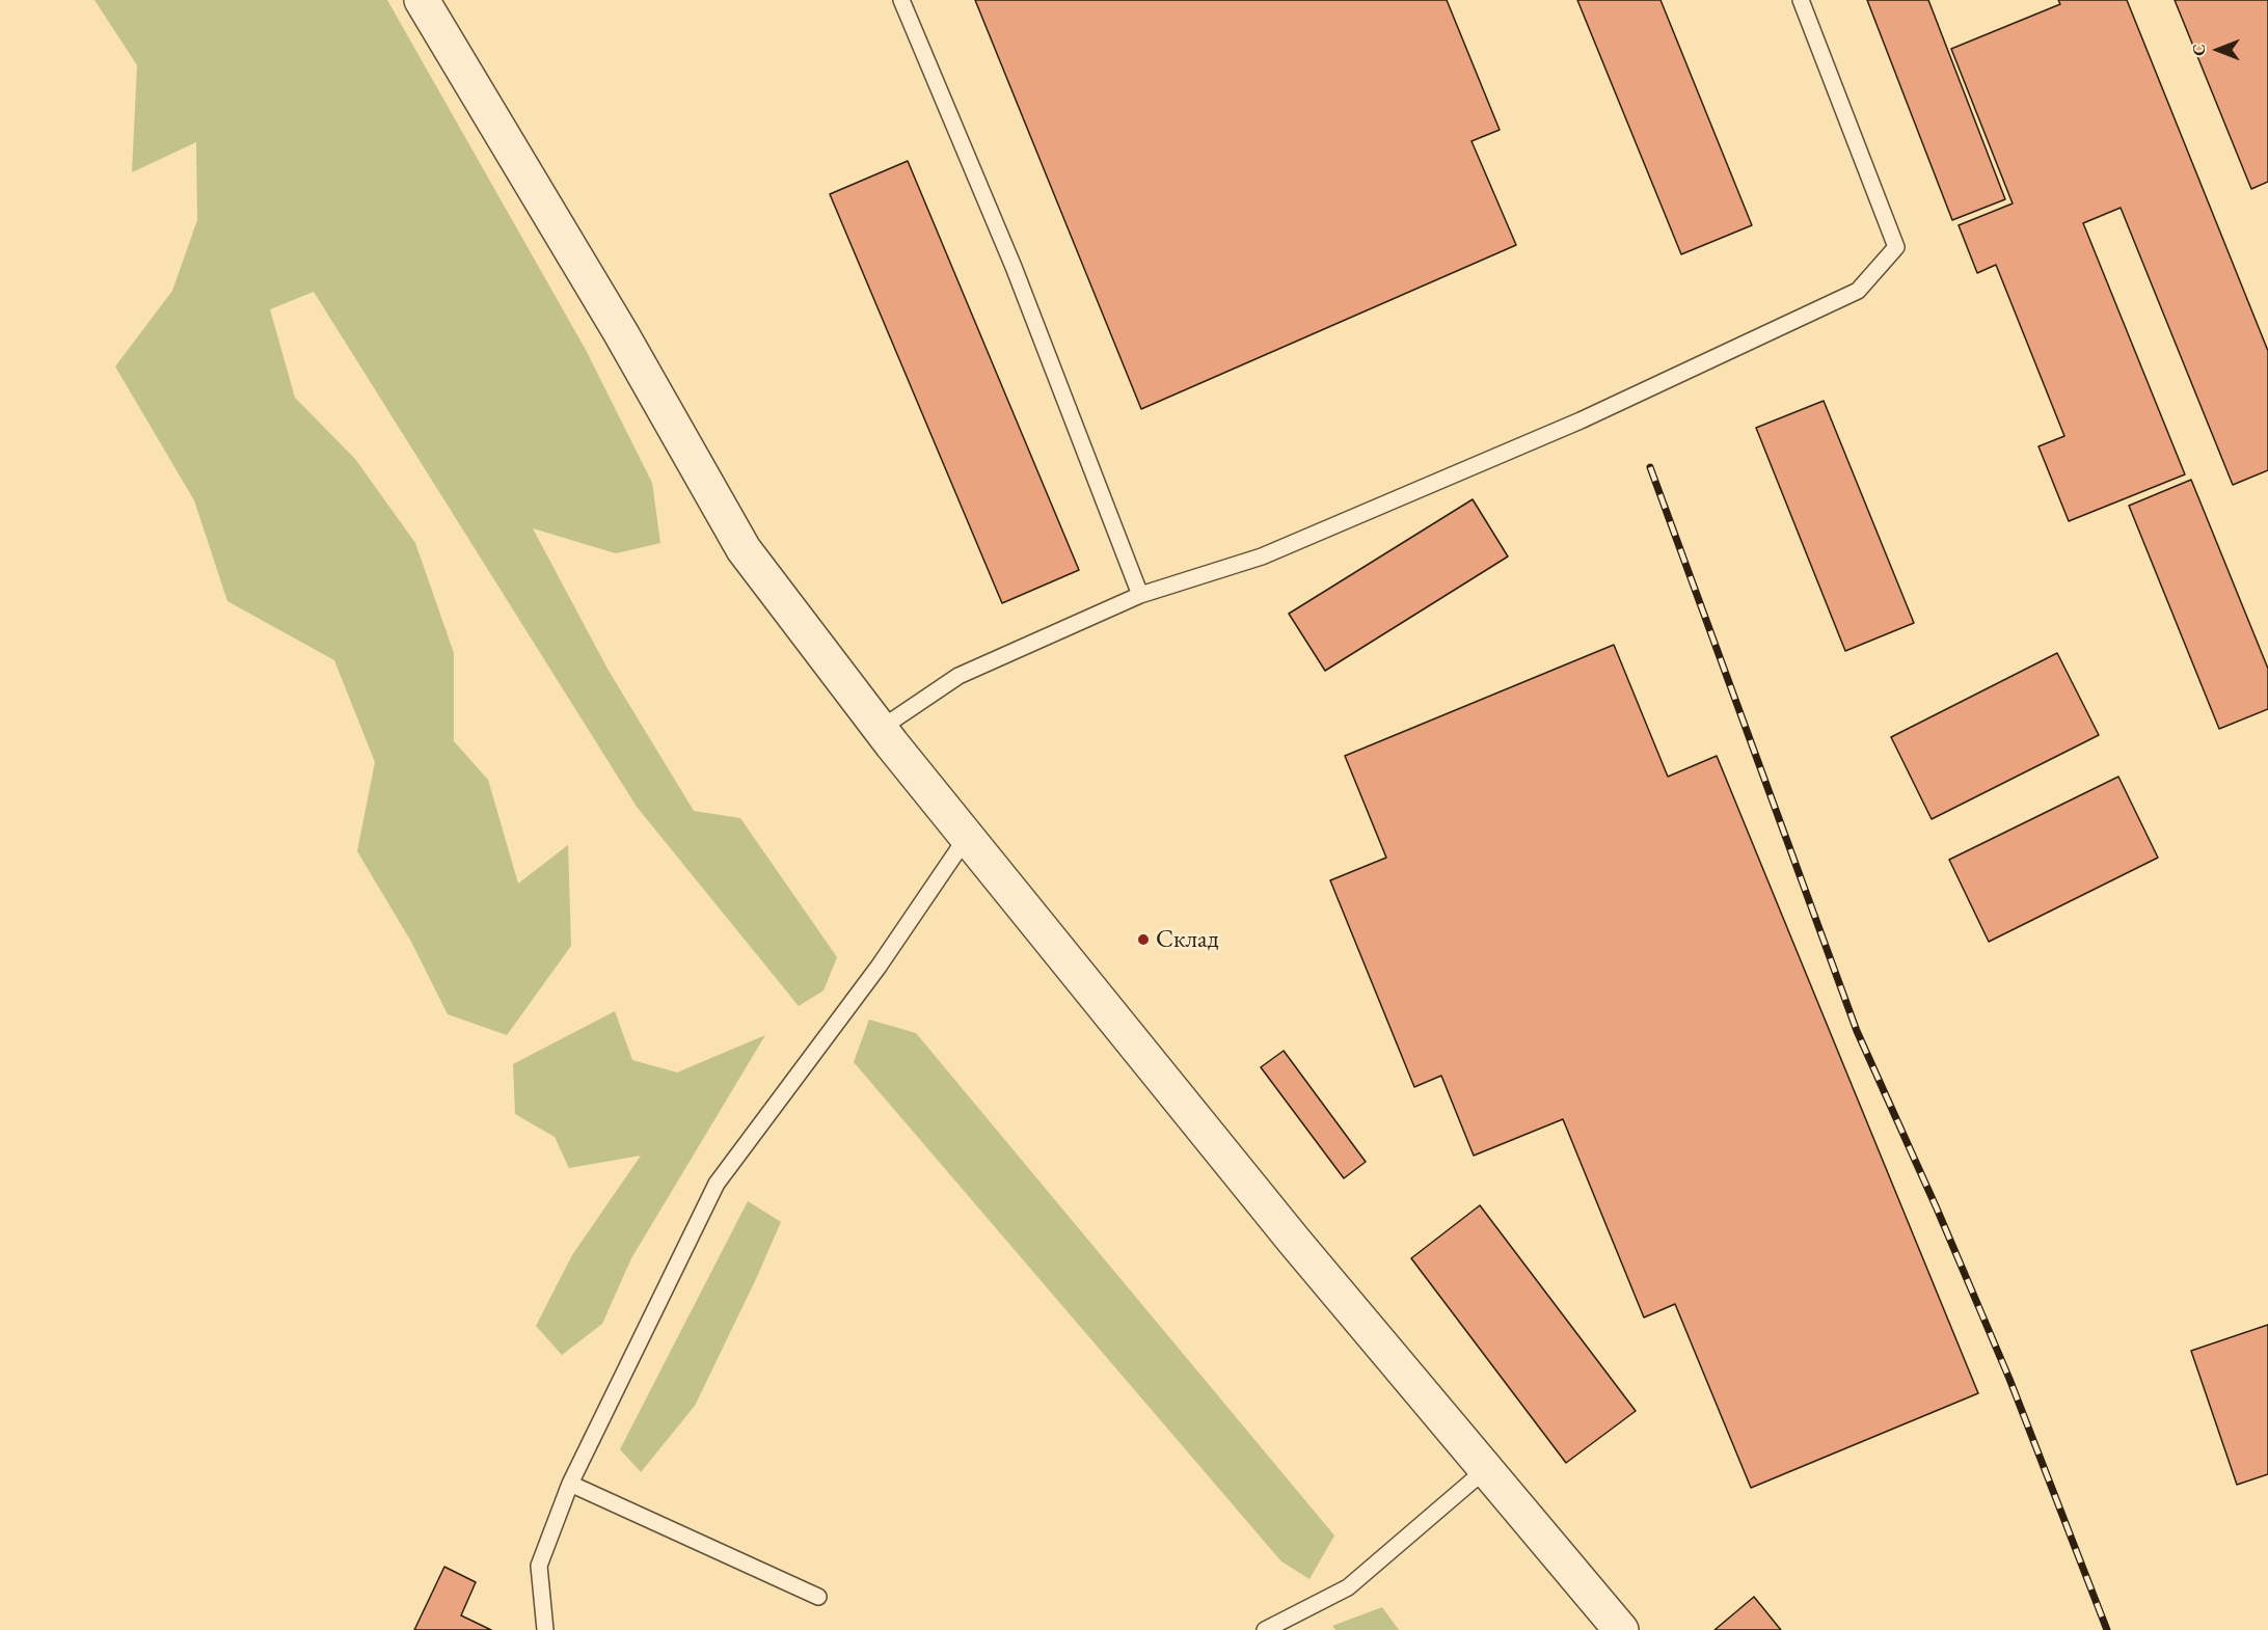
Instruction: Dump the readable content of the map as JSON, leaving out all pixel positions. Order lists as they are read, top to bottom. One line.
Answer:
{"places":["Склад"],"north":"left"}
